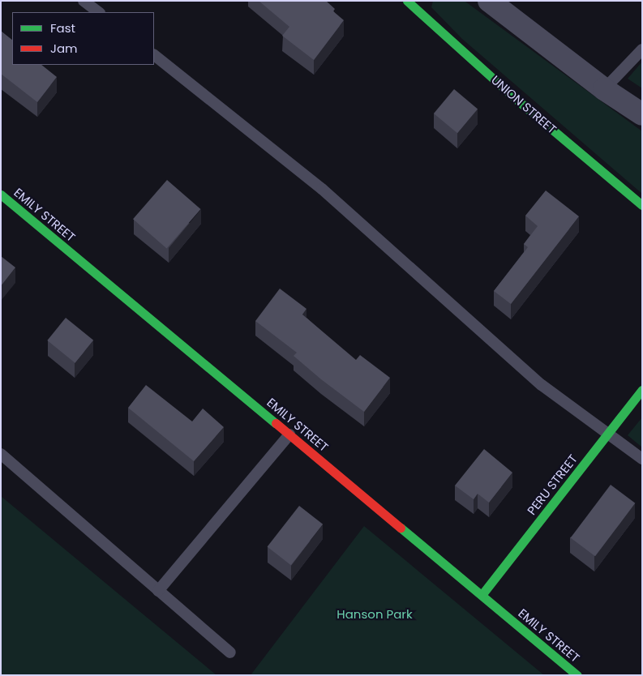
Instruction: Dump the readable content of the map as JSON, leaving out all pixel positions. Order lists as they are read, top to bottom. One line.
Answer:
{"streets":{"street":["UNION STREET","EMILY STREET","PERU STREET"]},"crossings":[["EMILY STREET","PERU STREET"]],"parks":["Hanson Park"],"legend":["Fast","Jam"]}
